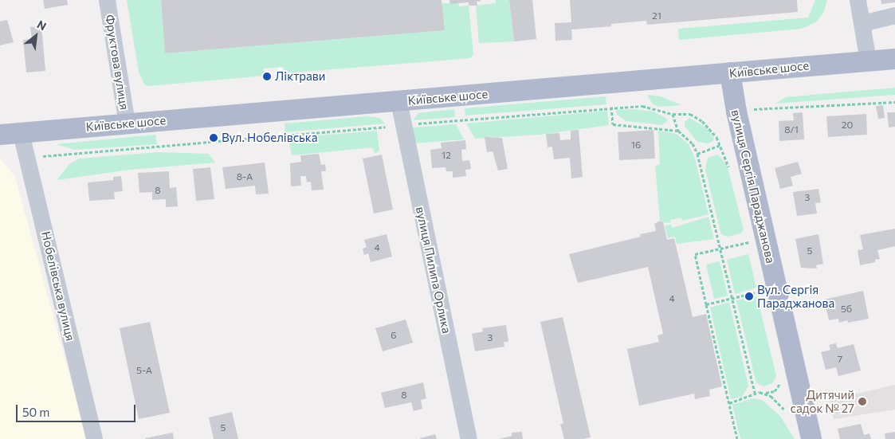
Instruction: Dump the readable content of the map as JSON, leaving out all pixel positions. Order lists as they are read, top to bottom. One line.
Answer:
{"streets":{"main road":["Київське шосе","вулиця Сергія Параджанова"],"street":["Фруктова вулиця","вулиця Пилипа Орлика","Нобелівська вулиця"]},"crossings":[["Фруктова вулиця","Київське шосе"],["Київське шосе","вулиця Сергія Параджанова"],["Київське шосе","вулиця Пилипа Орлика"],["Київське шосе","Нобелівська вулиця"]],"places":["Ліктрави","Вул. Нобелівська","Вул. Сергія Параджанова","Дитячий садок № 27"],"house_numbers":["21","20","8/1","16","12","8-А","8","3","4","5","4","5б","6","3","7","5-А","8","5"],"scale_bar":"50 m","north":"top right"}
